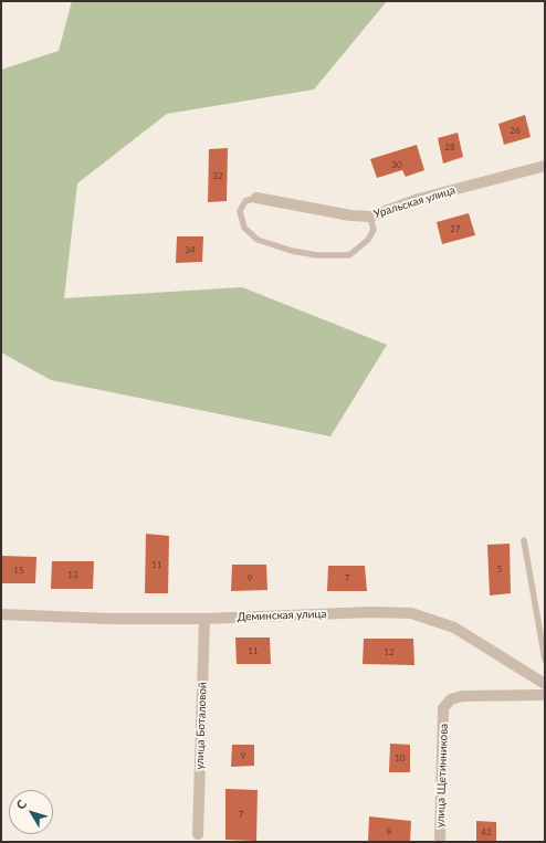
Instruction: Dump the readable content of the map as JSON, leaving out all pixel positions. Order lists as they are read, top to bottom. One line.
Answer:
{"streets":{"street":["Уральская улица","Деминская улица","улица Боталовой","улица Щетинникова"]},"crossings":[["Деминская улица","улица Боталовой"]],"house_numbers":["26","28","30","32","27","34","11","5","15","13","9","7","11","12","9","10","7","8","42"],"north":"top left"}
